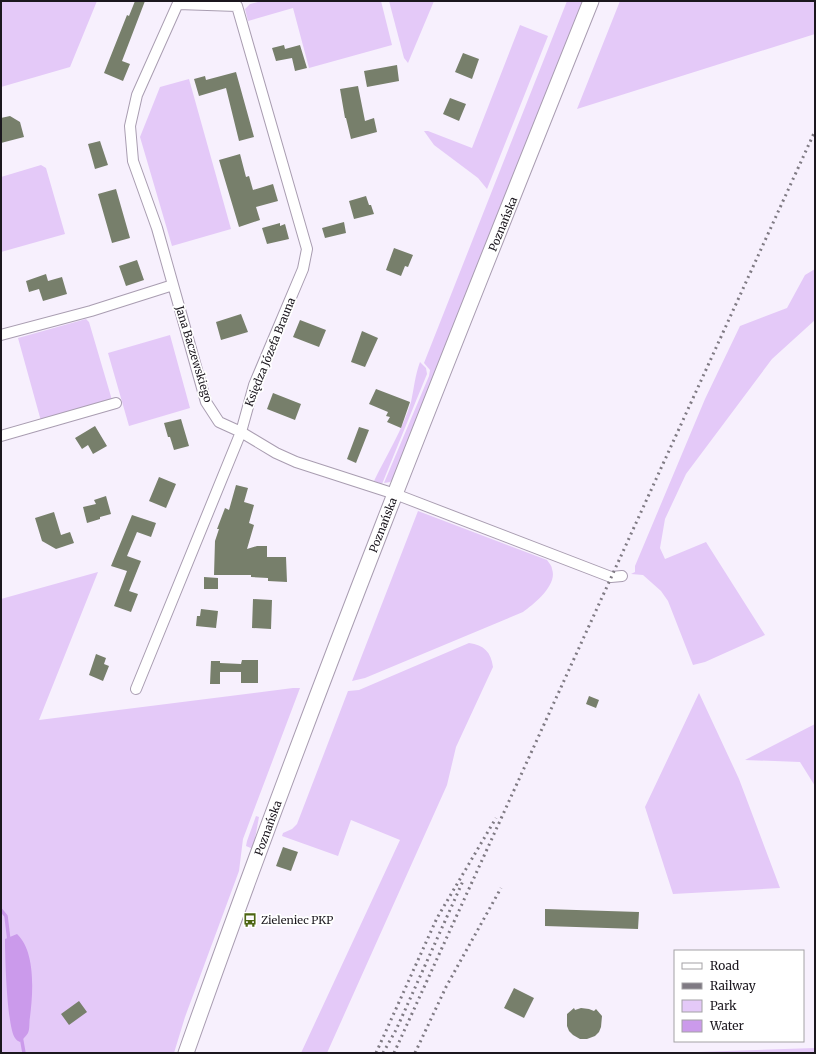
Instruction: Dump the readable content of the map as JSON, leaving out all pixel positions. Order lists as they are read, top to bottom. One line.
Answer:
{"streets":{"main road":["Poznańska"],"street":["Księdza Józefa Brauna","Jana Baczewskiego"]},"crossings":[["Poznańska","Jana Baczewskiego"],["Księdza Józefa Brauna","Jana Baczewskiego"]],"places":{"bus stop":["Zieleniec PKP"]},"legend":["Road","Railway","Park","Water"]}
